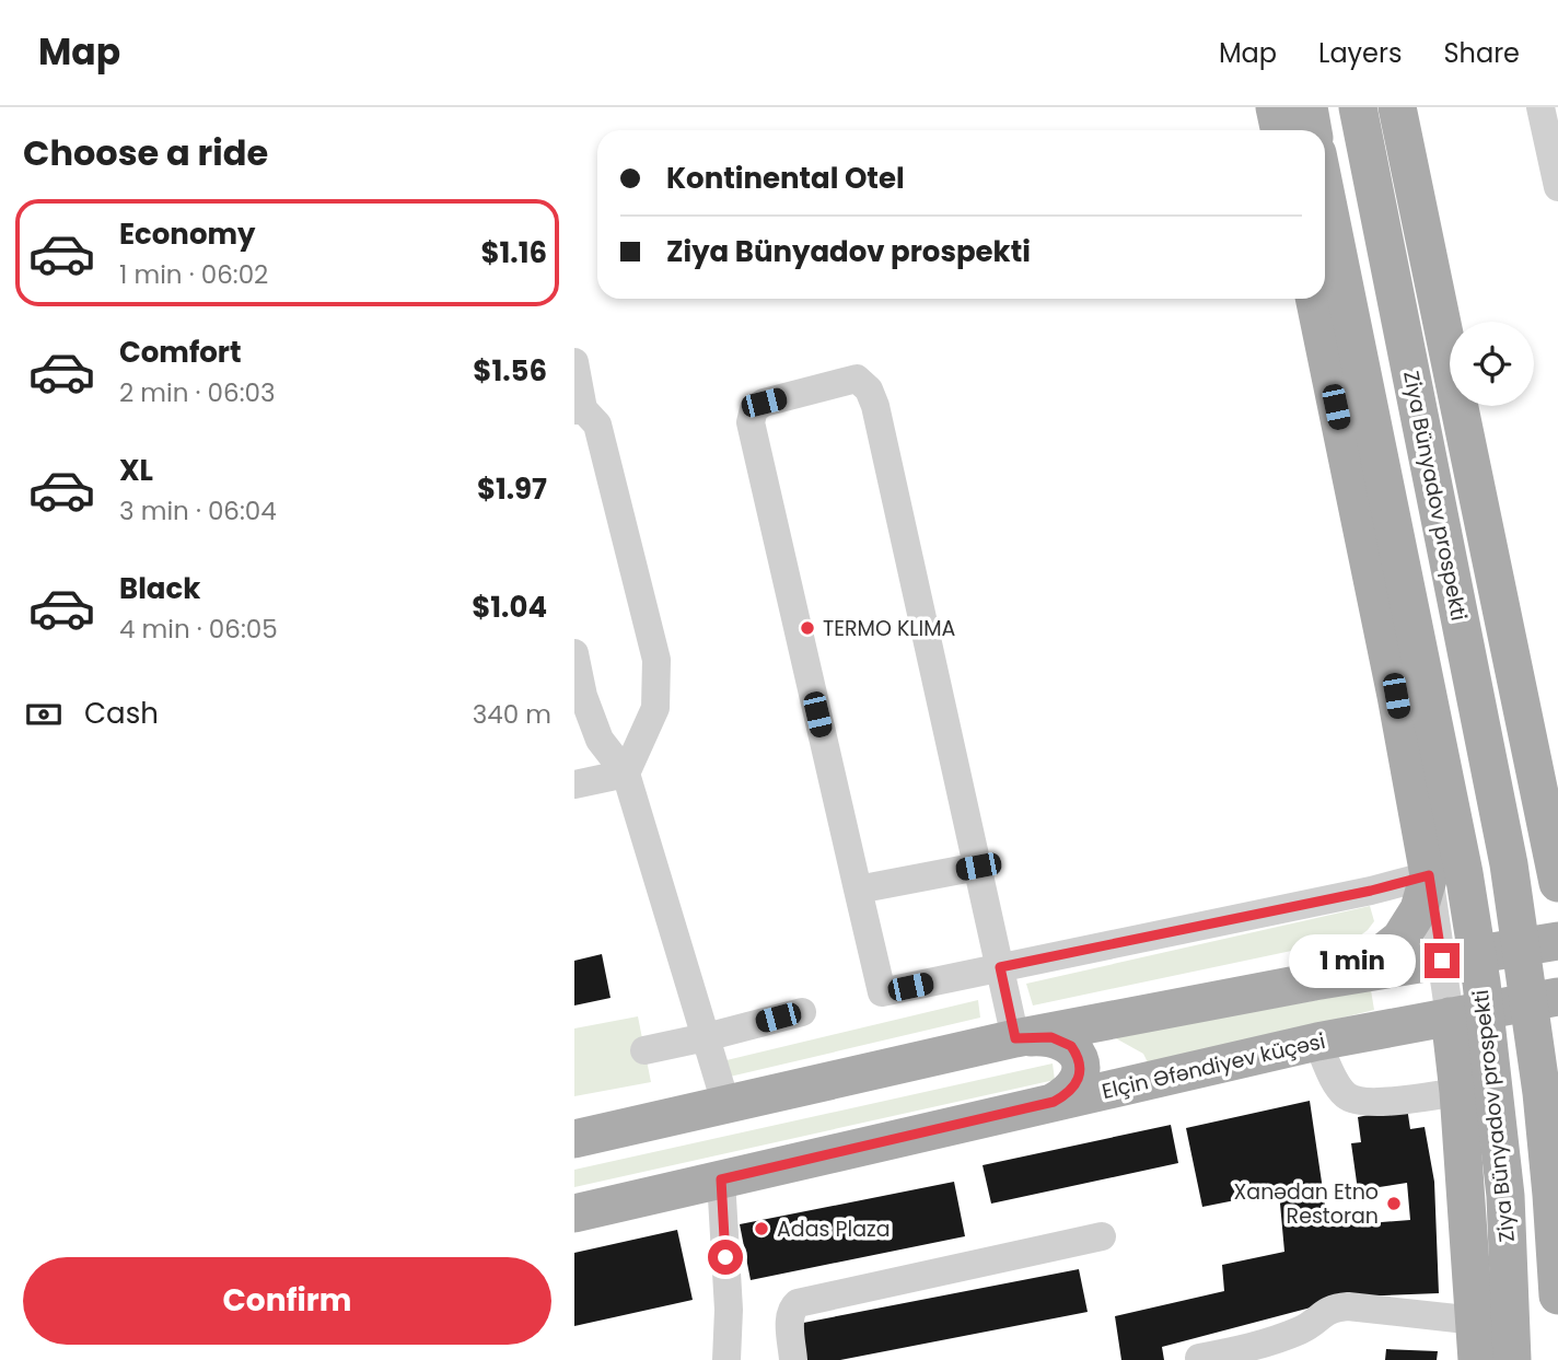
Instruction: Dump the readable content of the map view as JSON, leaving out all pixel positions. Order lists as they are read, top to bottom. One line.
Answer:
{"streets":{"main road":["Ziya Bünyadov prospekti","Elçin Əfəndiyev küçəsi"]},"crossings":[["Ziya Bünyadov prospekti","Elçin Əfəndiyev küçəsi"]],"places":["TERMO KLIMA","Xanədan Etno Restoran","Adas Plaza"],"page":{"header":"Map","nav":["Map","Layers","Share"],"heading":"Choose a ride","banner":["Kontinental Otel","Ziya Bünyadov prospekti"],"list":[{"name":"Economy","note":"1 min · 06:02","value":"$1.16"},{"name":"Comfort","note":"2 min · 06:03","value":"$1.56"},{"name":"XL","note":"3 min · 06:04","value":"$1.97"},{"name":"Black","note":"4 min · 06:05","value":"$1.04"}],"pay":["Cash","340 m"],"bubble":"1 min","buttons":"Confirm"}}
